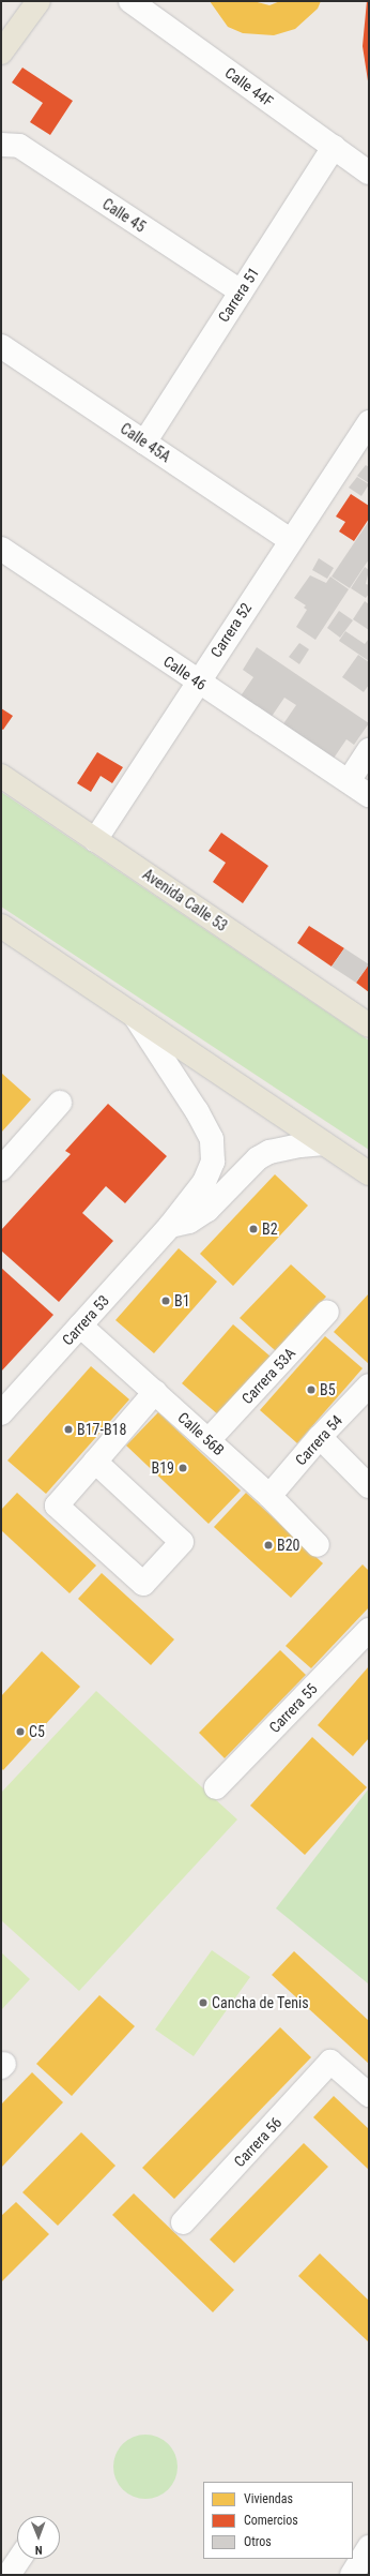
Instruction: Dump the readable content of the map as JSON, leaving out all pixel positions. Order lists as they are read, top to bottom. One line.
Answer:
{"streets":{"main road":["Avenida Calle 53"],"street":["Calle 44F","Calle 45","Carrera 51","Calle 45A","Carrera 52","Calle 46","Carrera 53","Carrera 53A","Calle 56B","Carrera 54","Carrera 55","Carrera 56"]},"crossings":[["Calle 44F","Carrera 51"],["Calle 45","Carrera 51"],["Carrera 51","Calle 45A"],["Calle 45A","Carrera 52"],["Carrera 52","Calle 46"],["Carrera 52","Avenida Calle 53"],["Carrera 53","Calle 56B"],["Carrera 53A","Calle 56B"],["Calle 56B","Carrera 54"]],"places":["B2","B1","B5","B17-B18","B19","B20","C5","Cancha de Tenis"],"legend":["Viviendas","Comercios","Otros"],"north":"bottom"}
